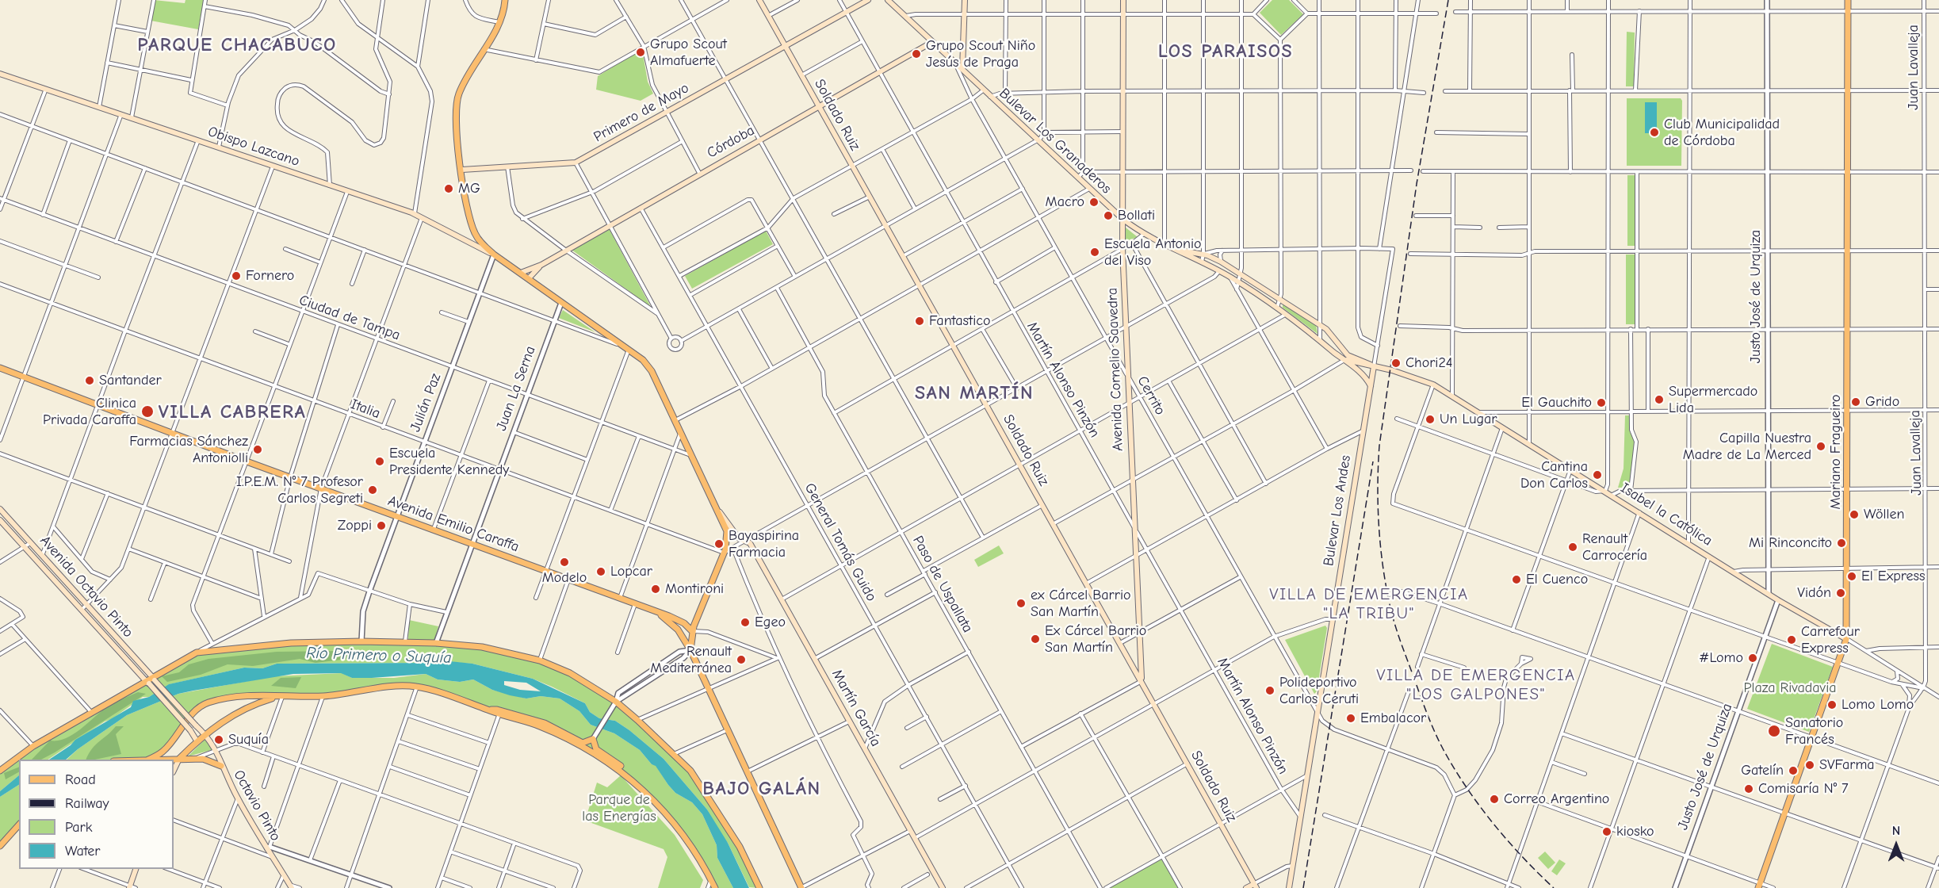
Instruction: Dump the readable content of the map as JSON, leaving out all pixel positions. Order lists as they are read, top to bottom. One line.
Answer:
{"streets":{"main road":["Primero de Mayo","Soldado Ruiz","Bulevar Los Granaderos","Córdoba","Obispo Lazcano","Avenida Cornelio Saavedra","Mariano Fragueiro","Bulevar Los Andes","Isabel la Católica","Avenida Emilio Caraffa","Avenida Octavio Pinto","Martín García","Octavio Pinto"],"street":["Juan Lavalleja","Justo José de Urquiza","Ciudad de Tampa","Martín Alonso Pinzón","Juan La Serna","Cerrito","Julián Paz","Italia","General Tomás Guido","Paso de Uspallata"]},"crossings":[["Juan Lavalleja","Isabel la Católica"],["Primero de Mayo","Soldado Ruiz"],["Primero de Mayo","Martín Alonso Pinzón"],["Soldado Ruiz","Córdoba"],["Soldado Ruiz","Avenida Cornelio Saavedra"],["Bulevar Los Granaderos","Córdoba"],["Bulevar Los Granaderos","Avenida Cornelio Saavedra"],["Bulevar Los Granaderos","Cerrito"],["Bulevar Los Granaderos","Bulevar Los Andes"],["Bulevar Los Granaderos","Isabel la Católica"],["Córdoba","Martín Alonso Pinzón"],["Córdoba","General Tomás Guido"],["Obispo Lazcano","Julián Paz"],["Justo José de Urquiza","Isabel la Católica"],["Ciudad de Tampa","Juan La Serna"],["Ciudad de Tampa","Julián Paz"],["Avenida Cornelio Saavedra","Martín Alonso Pinzón"],["Avenida Cornelio Saavedra","Cerrito"],["Martín Alonso Pinzón","Bulevar Los Andes"],["Juan La Serna","Italia"],["Juan La Serna","Avenida Emilio Caraffa"],["Cerrito","Bulevar Los Andes"],["Julián Paz","Italia"],["Julián Paz","Avenida Emilio Caraffa"],["Mariano Fragueiro","Isabel la Católica"],["Bulevar Los Andes","Isabel la Católica"],["Avenida Octavio Pinto","Octavio Pinto"]],"districts":["PARQUE CHACABUCO","LOS PARAISOS","SAN MARTÍN","VILLA CABRERA","VILLA DE EMERGENCIA \"LA TRIBU\"","VILLA DE EMERGENCIA \"LOS GALPONES\"","BAJO GALÁN"],"water":["Río Primero o Suquía"],"parks":["Plaza Rivadavia","Parque de las Energías"],"places":["Grupo Scout Almafuerte","Grupo Scout Niño Jesús de Praga","Club Municipalidad de Córdoba","MG","Macro","Bollati","Escuela Antonio del Viso","Fornero","Fantastico","Chori24","Santander","Supermercado Lida","Grido","El Gauchito","Clinica Privada Caraffa","Un Lugar","Capilla Nuestra Madre de La Merced","Farmacias Sánchez Antoniolli","Escuela Presidente Kennedy","Cantina Don Carlos","I.P.E.M. N° 7 Profesor Carlos Segreti","Wöllen","Zoppi","Mi Rinconcito","Bayaspirina Farmacia","Renault Carrocería","Modelo","Lopcar","El Express","El Cuenco","Montironi","Vidón","ex Cárcel Barrio San Martín","Egeo","Ex Cárcel Barrio San Martín","Carrefour Express","#Lomo","Renault Mediterránea","Polideportivo Carlos Ceruti","Lomo Lomo","Embalacor","Sanatorio Francés","Suquía","SVFarma","Gatelín","Comisaría N° 7","Correo Argentino","kiosko"],"legend":["Road","Railway","Park","Water"],"north":"top"}
